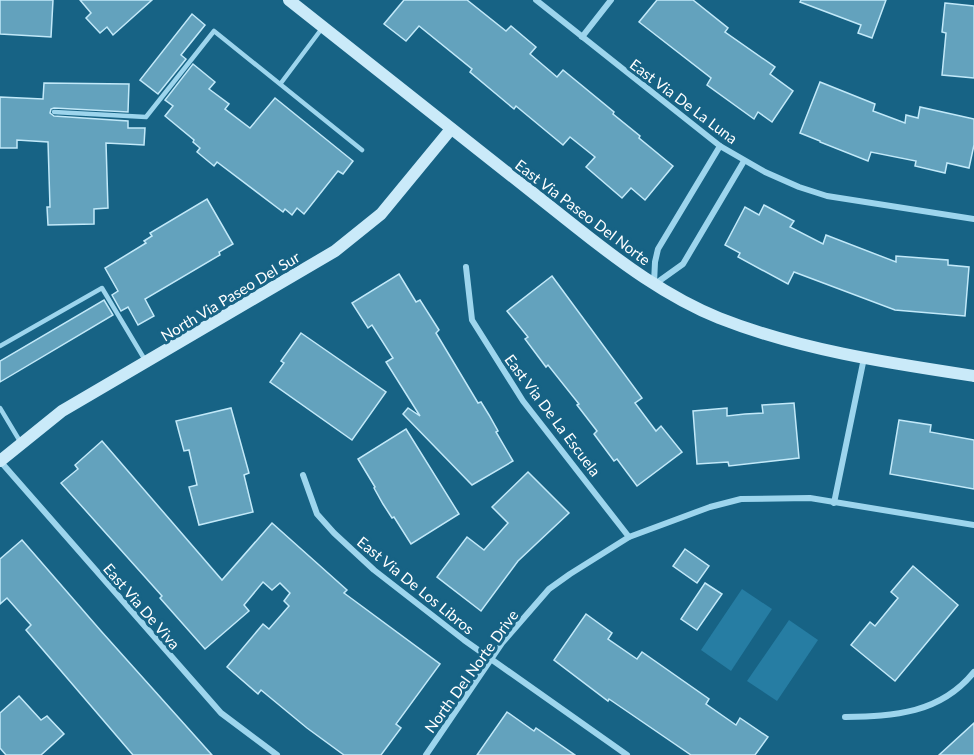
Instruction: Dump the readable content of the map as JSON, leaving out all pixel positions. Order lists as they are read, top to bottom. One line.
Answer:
{"streets":{"street":["East Via De La Luna","East Via Paseo Del Norte","North Via Paseo Del Sur","East Via De La Escuela","East Via De Los Libros","East Via De Viva","North Del Norte Drive"]},"crossings":[["East Via Paseo Del Norte","North Via Paseo Del Sur"],["North Via Paseo Del Sur","East Via De Viva"],["East Via De La Escuela","North Del Norte Drive"],["East Via De Los Libros","North Del Norte Drive"]]}
